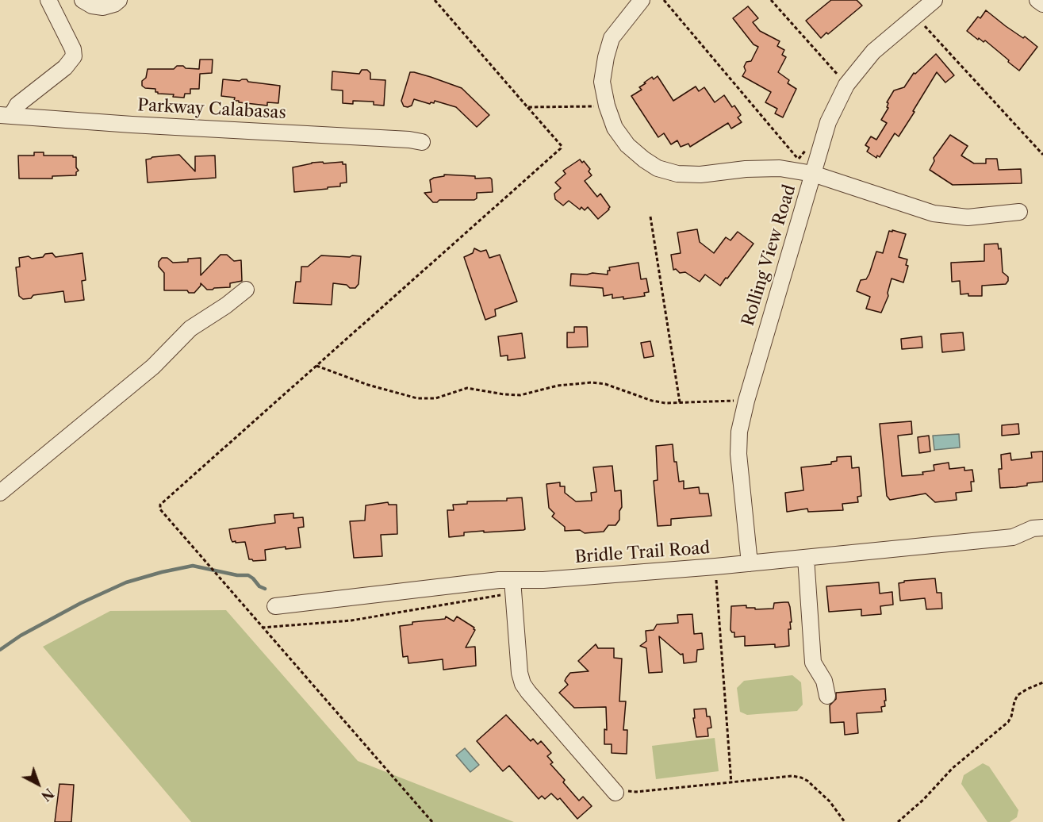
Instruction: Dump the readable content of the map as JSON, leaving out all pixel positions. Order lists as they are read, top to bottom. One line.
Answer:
{"streets":{"street":["Parkway Calabasas","Rolling View Road","Bridle Trail Road"]},"crossings":[["Rolling View Road","Bridle Trail Road"]],"north":"bottom right"}
